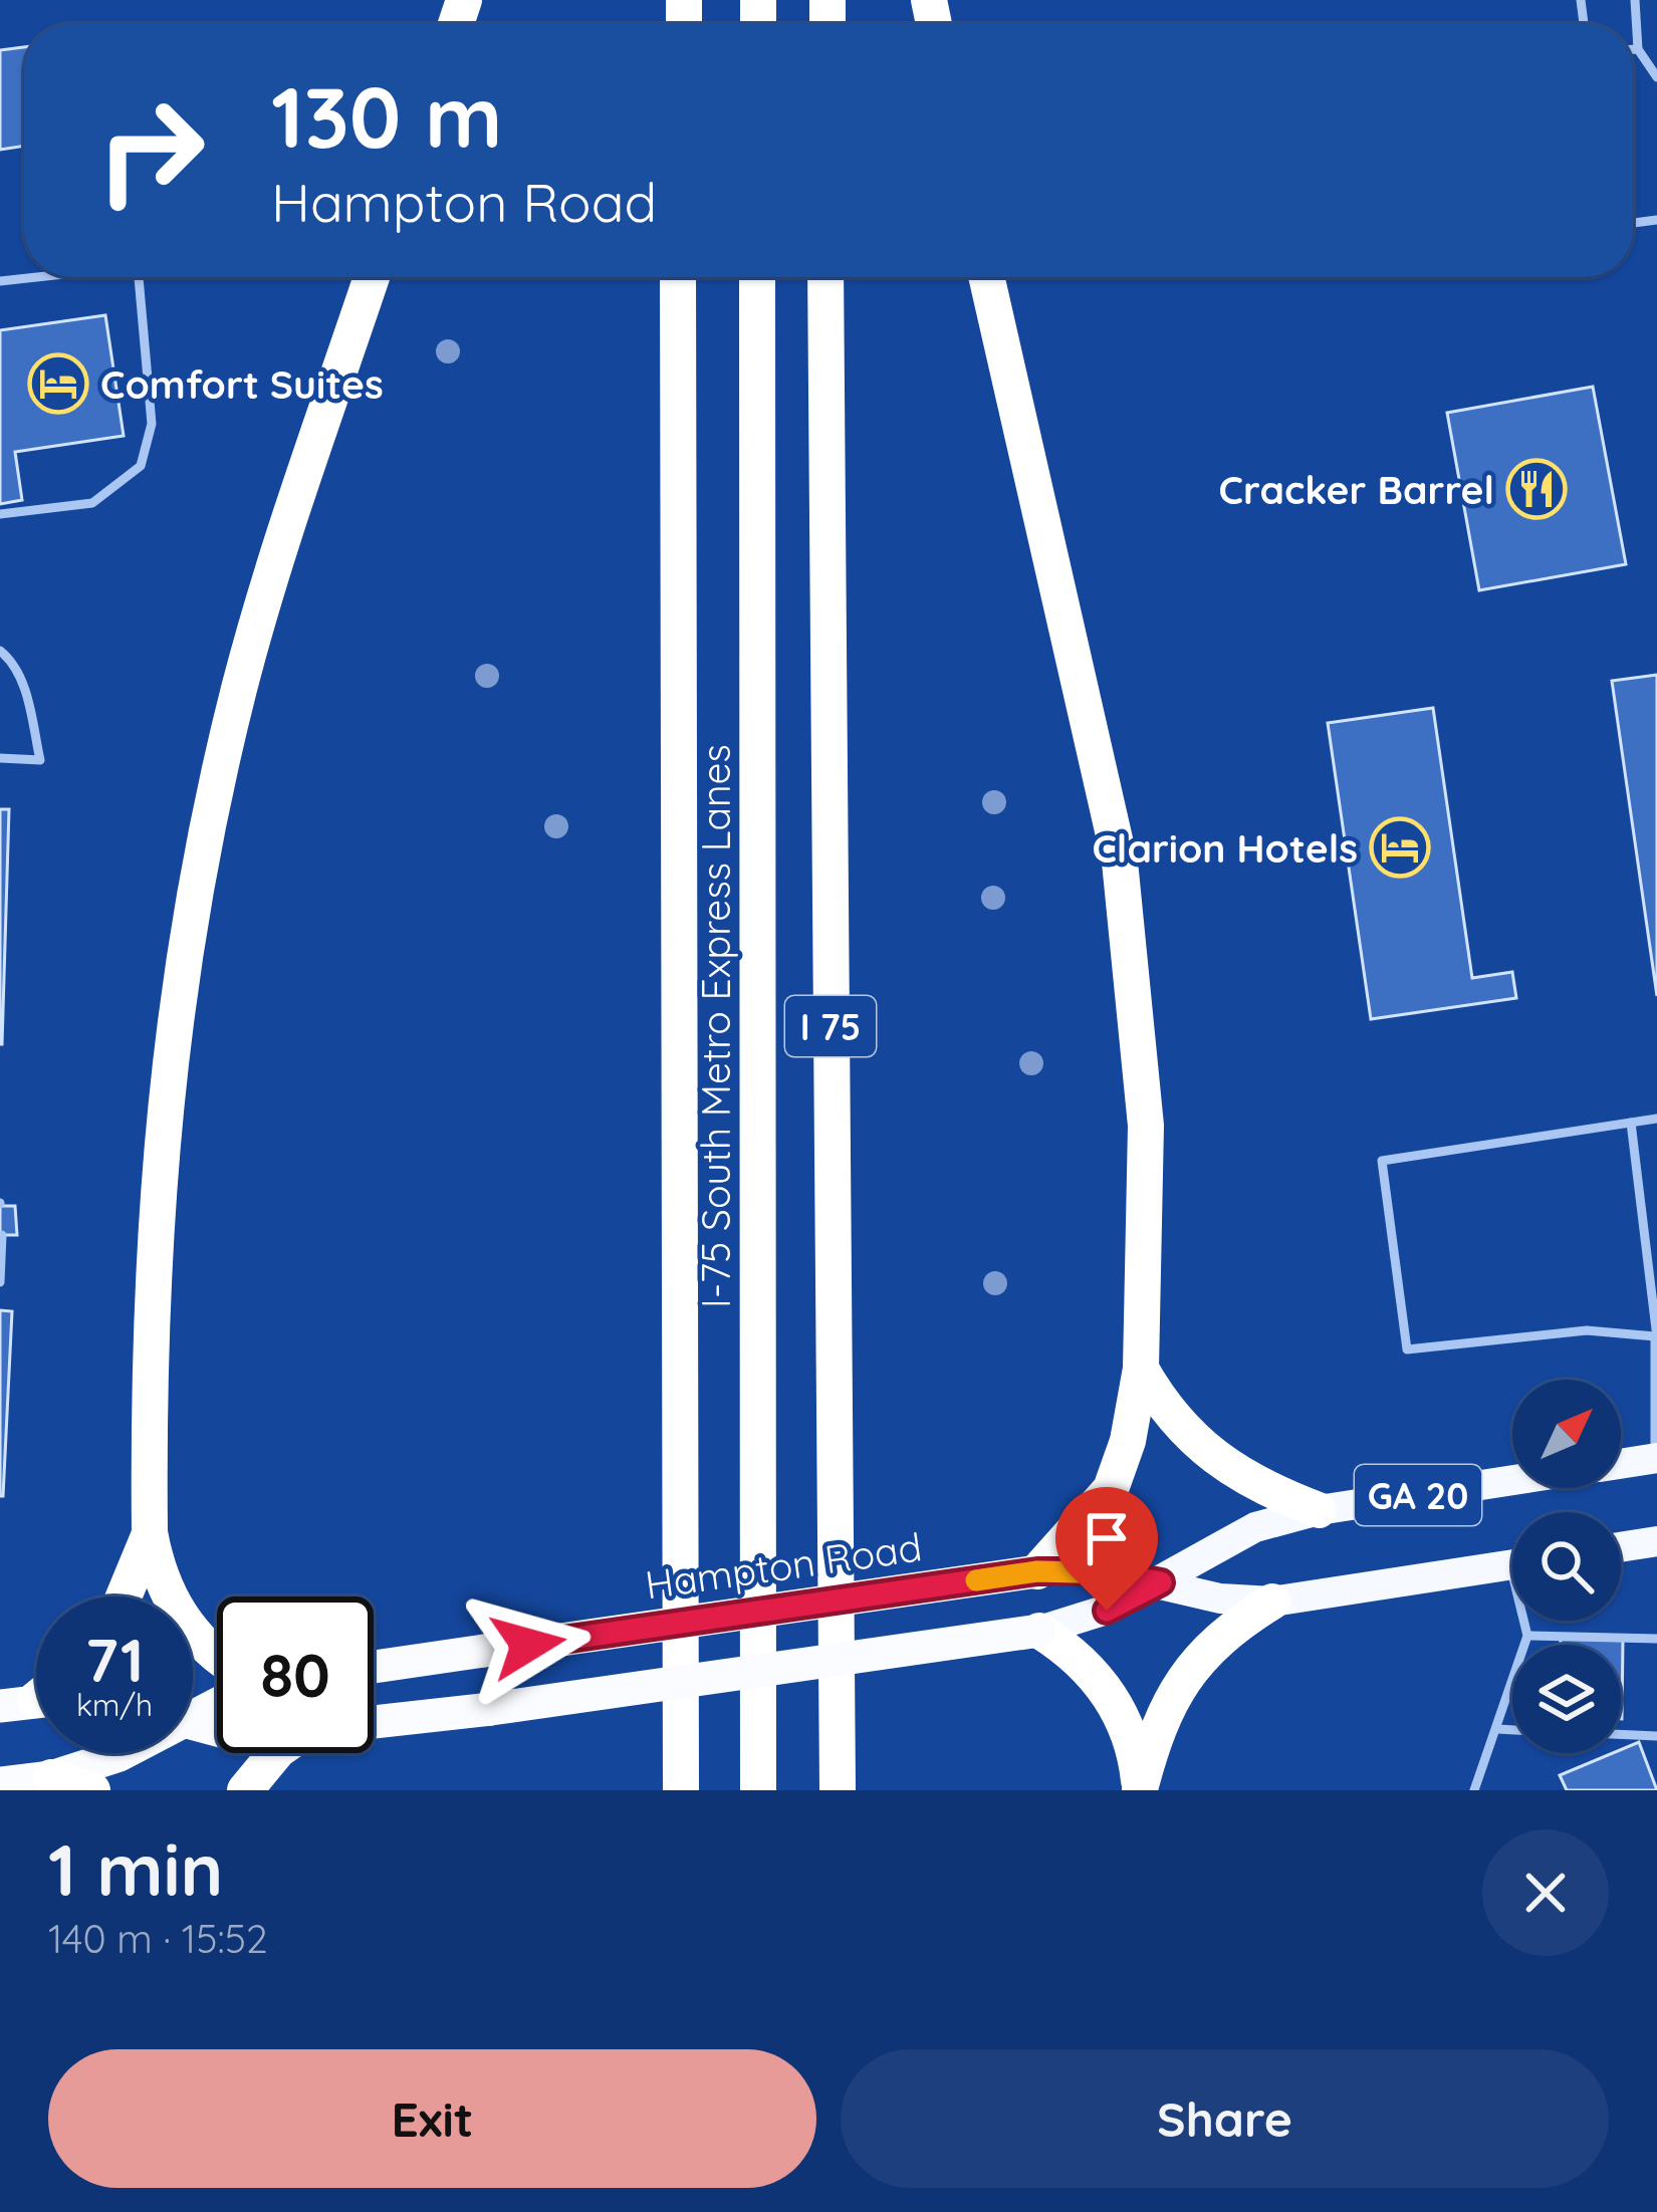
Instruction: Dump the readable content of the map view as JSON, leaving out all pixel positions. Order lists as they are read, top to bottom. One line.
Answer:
{"streets":{"highway":["I-75 South Metro Express Lanes","I 75","GA 20","Hampton Road"]},"crossings":[["GA 20","Hampton Road"]],"places":{"hotel":["Comfort Suites","Clarion Hotels"],"restaurant":["Cracker Barrel"]},"north":"top right","page":{"turn":["130 m","Hampton Road"],"speed":"71 km/h","limit":"80","heading":["1 min","140 m · 15:52"],"buttons":["Exit","Share"]}}
